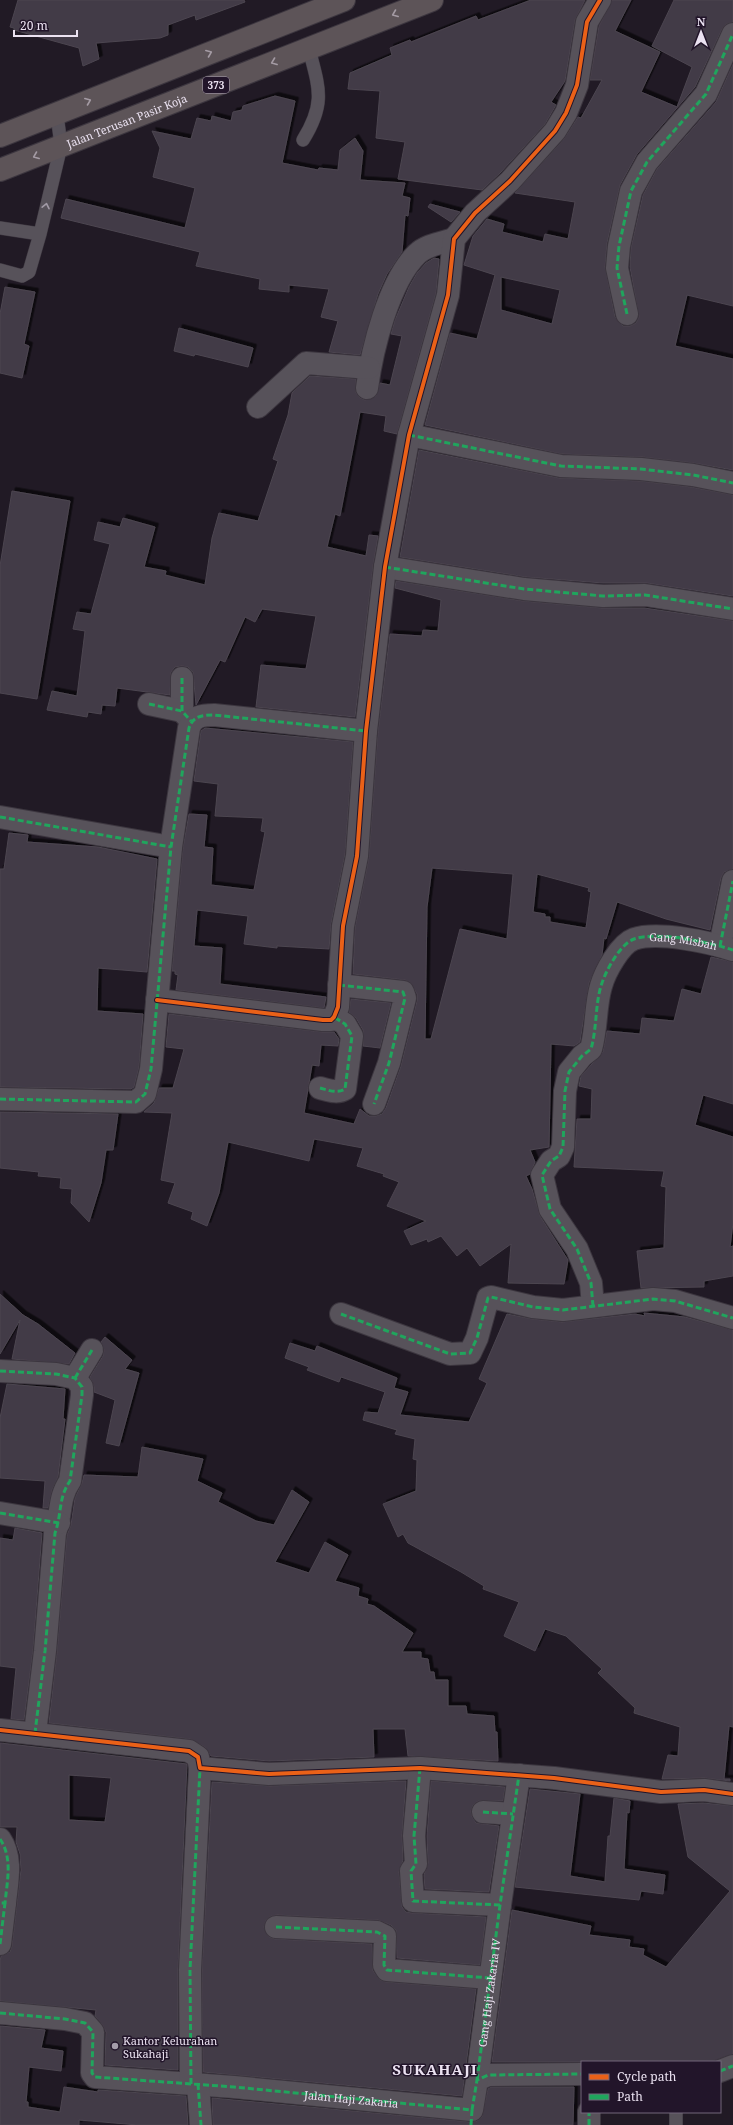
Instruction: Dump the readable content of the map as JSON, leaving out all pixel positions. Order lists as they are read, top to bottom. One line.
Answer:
{"streets":{"main road":["373","Jalan Terusan Pasir Koja"],"street":["Gang Misbah","Gang Haji Zakaria IV","Jalan Haji Zakaria"]},"crossings":[["Gang Haji Zakaria IV","Jalan Haji Zakaria"]],"districts":["SUKAHAJI"],"places":["Kantor Kelurahan Sukahaji"],"legend":["Cycle path","Path"],"scale_bar":"20 m","north":"top"}
